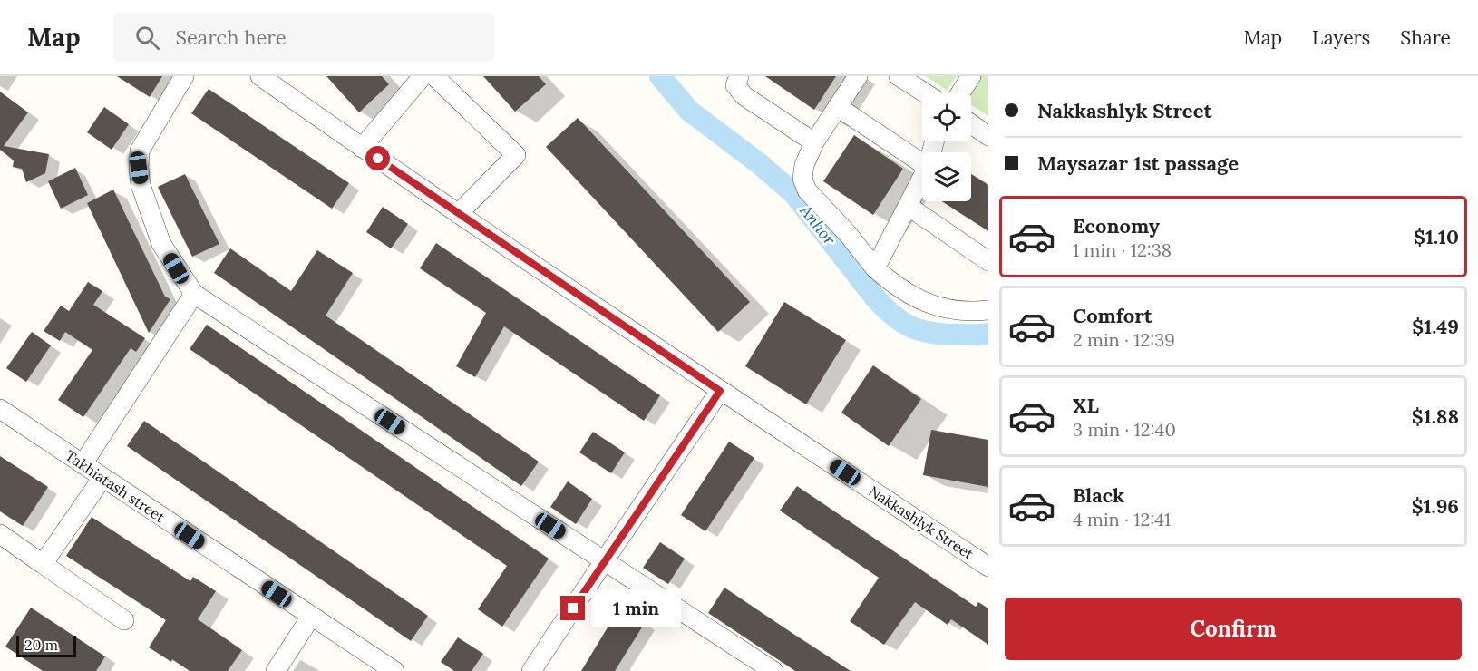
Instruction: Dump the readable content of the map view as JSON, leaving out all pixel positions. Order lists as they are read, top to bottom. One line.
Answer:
{"streets":{"street":["Takhiatash street","Nakkashlyk Street"]},"water":["Anhor"],"scale_bar":"20 m","page":{"header":"Map","search":"Search here","nav":["Map","Layers","Share"],"banner":["Nakkashlyk Street","Maysazar 1st passage"],"list":[{"name":"Economy","note":"1 min · 12:38","value":"$1.10"},{"name":"Comfort","note":"2 min · 12:39","value":"$1.49"},{"name":"XL","note":"3 min · 12:40","value":"$1.88"},{"name":"Black","note":"4 min · 12:41","value":"$1.96"}],"buttons":"Confirm","bubble":"1 min","scale":"20 m"}}
